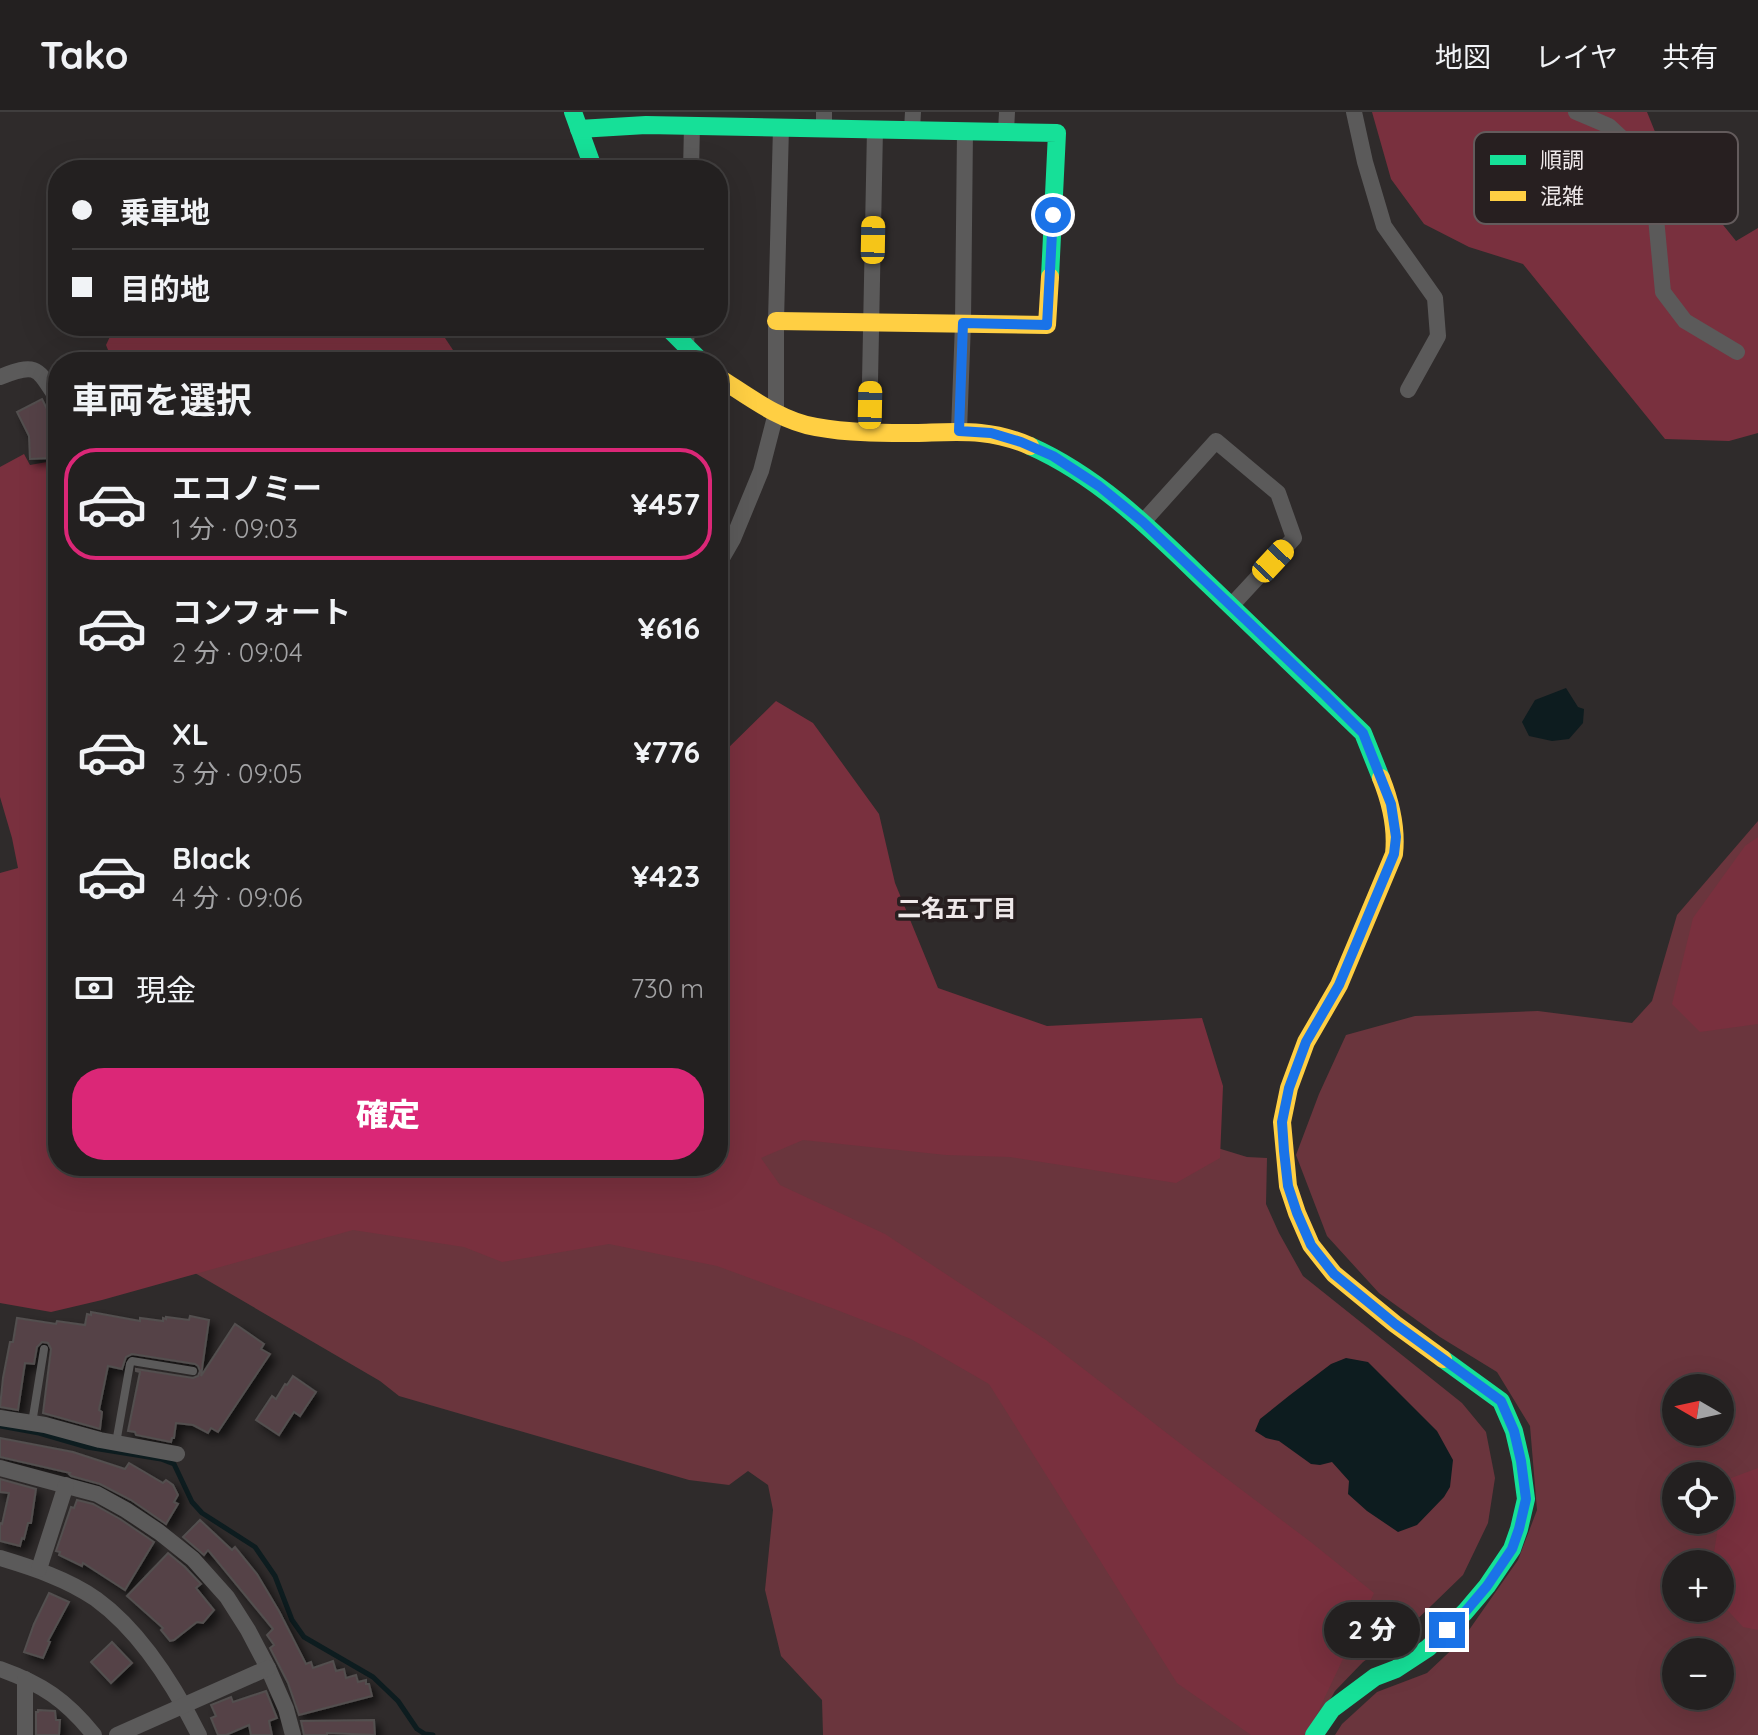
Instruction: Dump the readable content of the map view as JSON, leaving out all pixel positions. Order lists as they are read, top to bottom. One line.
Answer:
{"districts":["二名五丁目"],"legend":["順調","混雑"],"north":"left","page":{"header":"Tako","nav":["地図","レイヤ","共有"],"banner":["乗車地","目的地"],"heading":"車両を選択","list":[{"name":"エコノミー","note":"1 分 · 09:03","value":"¥457"},{"name":"コンフォート","note":"2 分 · 09:04","value":"¥616"},{"name":"XL","note":"3 分 · 09:05","value":"¥776"},{"name":"Black","note":"4 分 · 09:06","value":"¥423"}],"pay":["現金","730 m"],"buttons":"確定","map_buttons":["+","−"],"bubble":"2 分"}}
